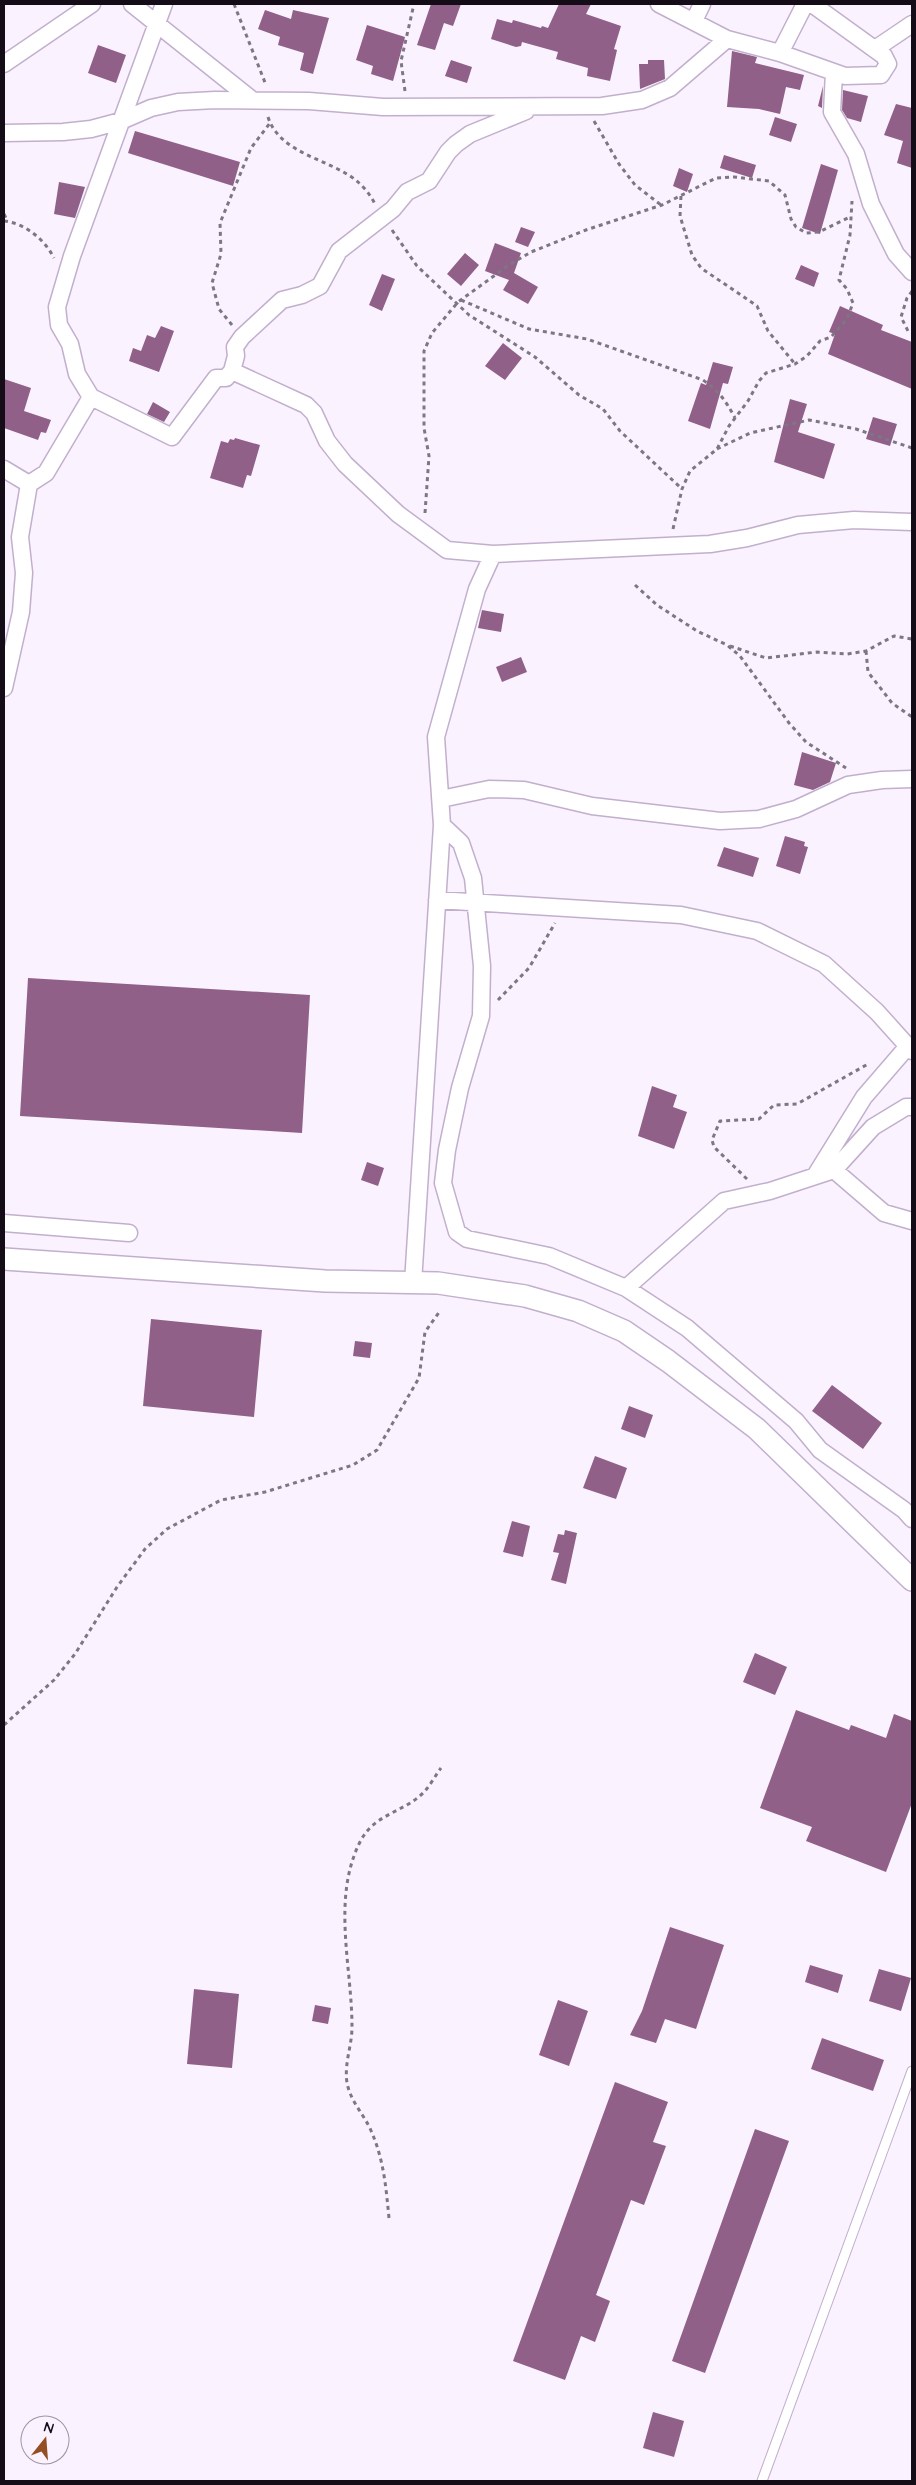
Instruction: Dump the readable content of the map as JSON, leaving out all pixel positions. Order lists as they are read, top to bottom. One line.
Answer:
{"north":"top"}
